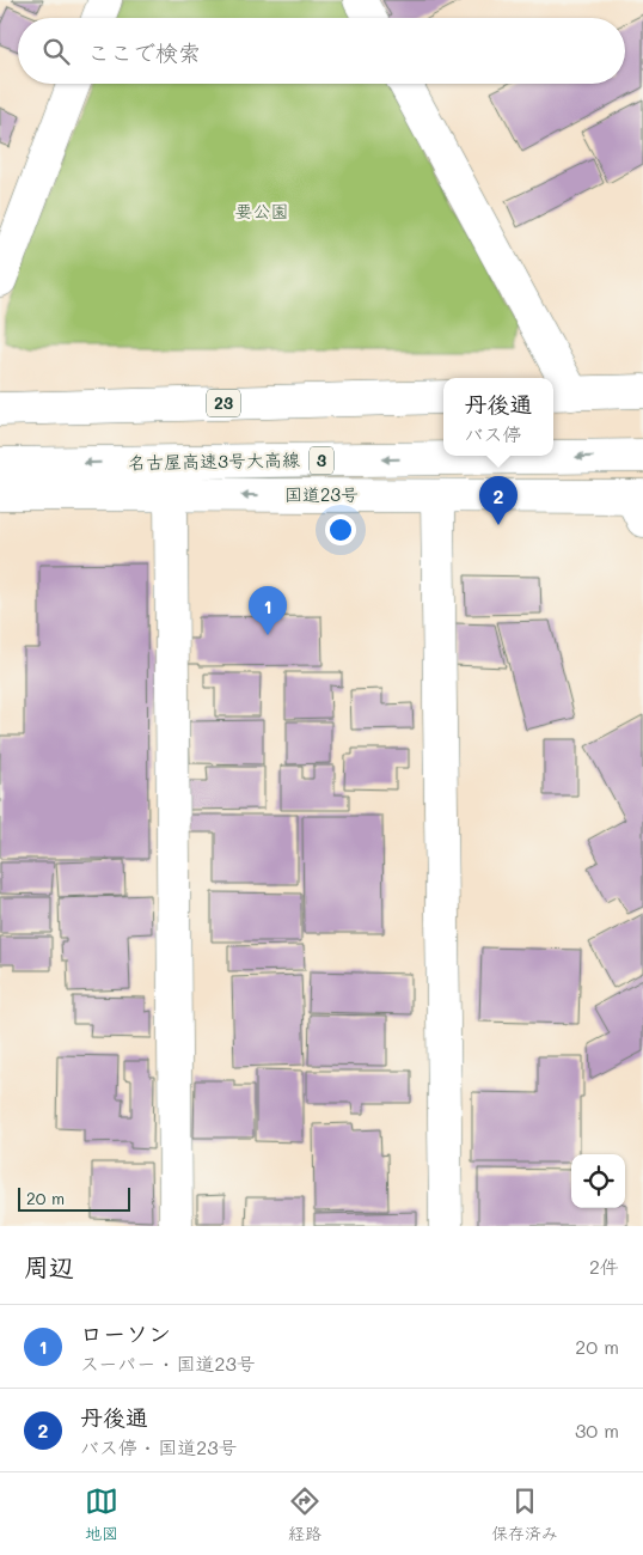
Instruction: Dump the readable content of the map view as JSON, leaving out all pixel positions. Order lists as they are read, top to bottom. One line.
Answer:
{"streets":{"main road":["23","3","名古屋高速3号大高線","国道23号"]},"parks":["要公園"],"scale_bar":"20 m","page":{"search":"ここで検索","popup":["丹後通","バス停"],"pins":["2","1"],"scale":"20 m","heading":["周辺","2件"],"list":[{"mark":"1","name":"ローソン","note":"スーパー · 国道23号","value":"20 m"},{"mark":"2","name":"丹後通","note":"バス停 · 国道23号","value":"30 m"}],"nav":["地図","経路","保存済み"]}}
